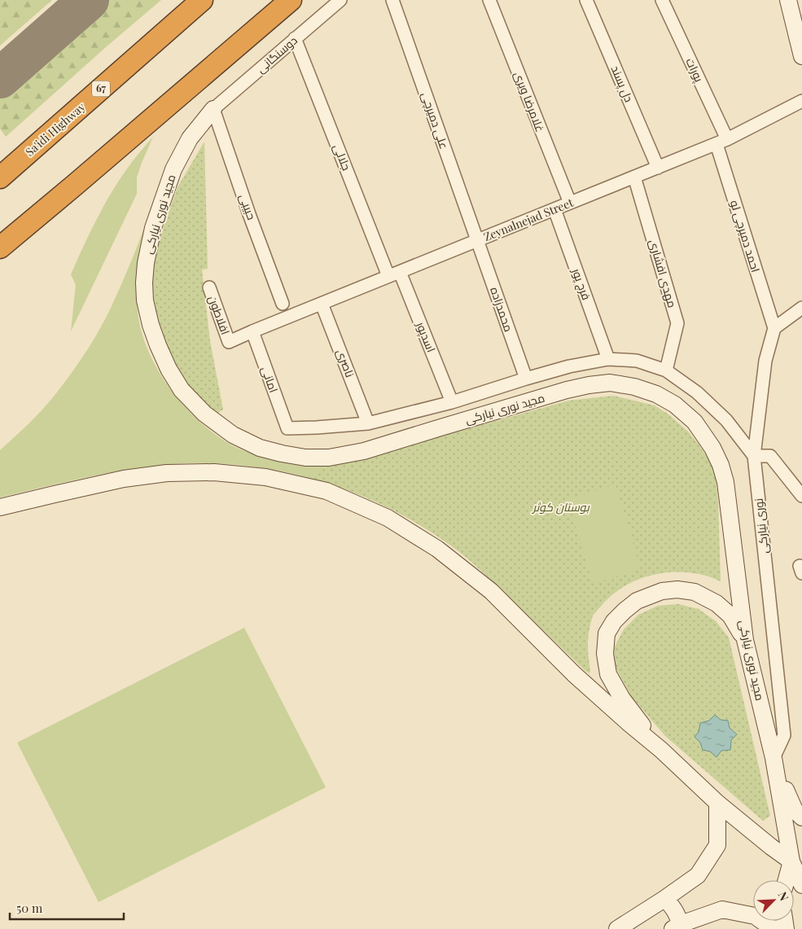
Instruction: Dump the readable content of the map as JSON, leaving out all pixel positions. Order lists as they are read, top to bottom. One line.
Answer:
{"streets":{"highway":["67","Sa'idi Highway"],"main road":["مجید نوری نیارکی"],"street":["دوسنگانی","پورات","دل پسند","غلامرضا ویری","علی دمیرچی","جلالی","حبیبی","Zeynalnejad Street","احمد دمیرچی لو","مهدی افشاری","فرج پور","محمدزاده","افلاطون","اسدپور","ناصری","امانی","نوری نیارکی"]},"crossings":[["دوسنگانی","جلالی"],["دوسنگانی","حبیبی"],["دوسنگانی","مجید نوری نیارکی"],["پورات","Zeynalnejad Street"],["پورات","احمد دمیرچی لو"],["دل پسند","Zeynalnejad Street"],["غلامرضا ویری","Zeynalnejad Street"],["علی دمیرچی","Zeynalnejad Street"],["علی دمیرچی","محمدزاده"],["جلالی","Zeynalnejad Street"],["جلالی","اسدپور"],["حبیبی","مجید نوری نیارکی"],["مجید نوری نیارکی","نوری نیارکی"],["Zeynalnejad Street","احمد دمیرچی لو"],["Zeynalnejad Street","مهدی افشاری"],["Zeynalnejad Street","فرج پور"],["Zeynalnejad Street","محمدزاده"],["Zeynalnejad Street","افلاطون"],["Zeynalnejad Street","اسدپور"],["Zeynalnejad Street","ناصری"],["Zeynalnejad Street","امانی"],["احمد دمیرچی لو","نوری نیارکی"],["افلاطون","امانی"],["ناصری","امانی"]],"parks":["بوستان کوثر"],"scale_bar":"50 m","north":"top right"}
